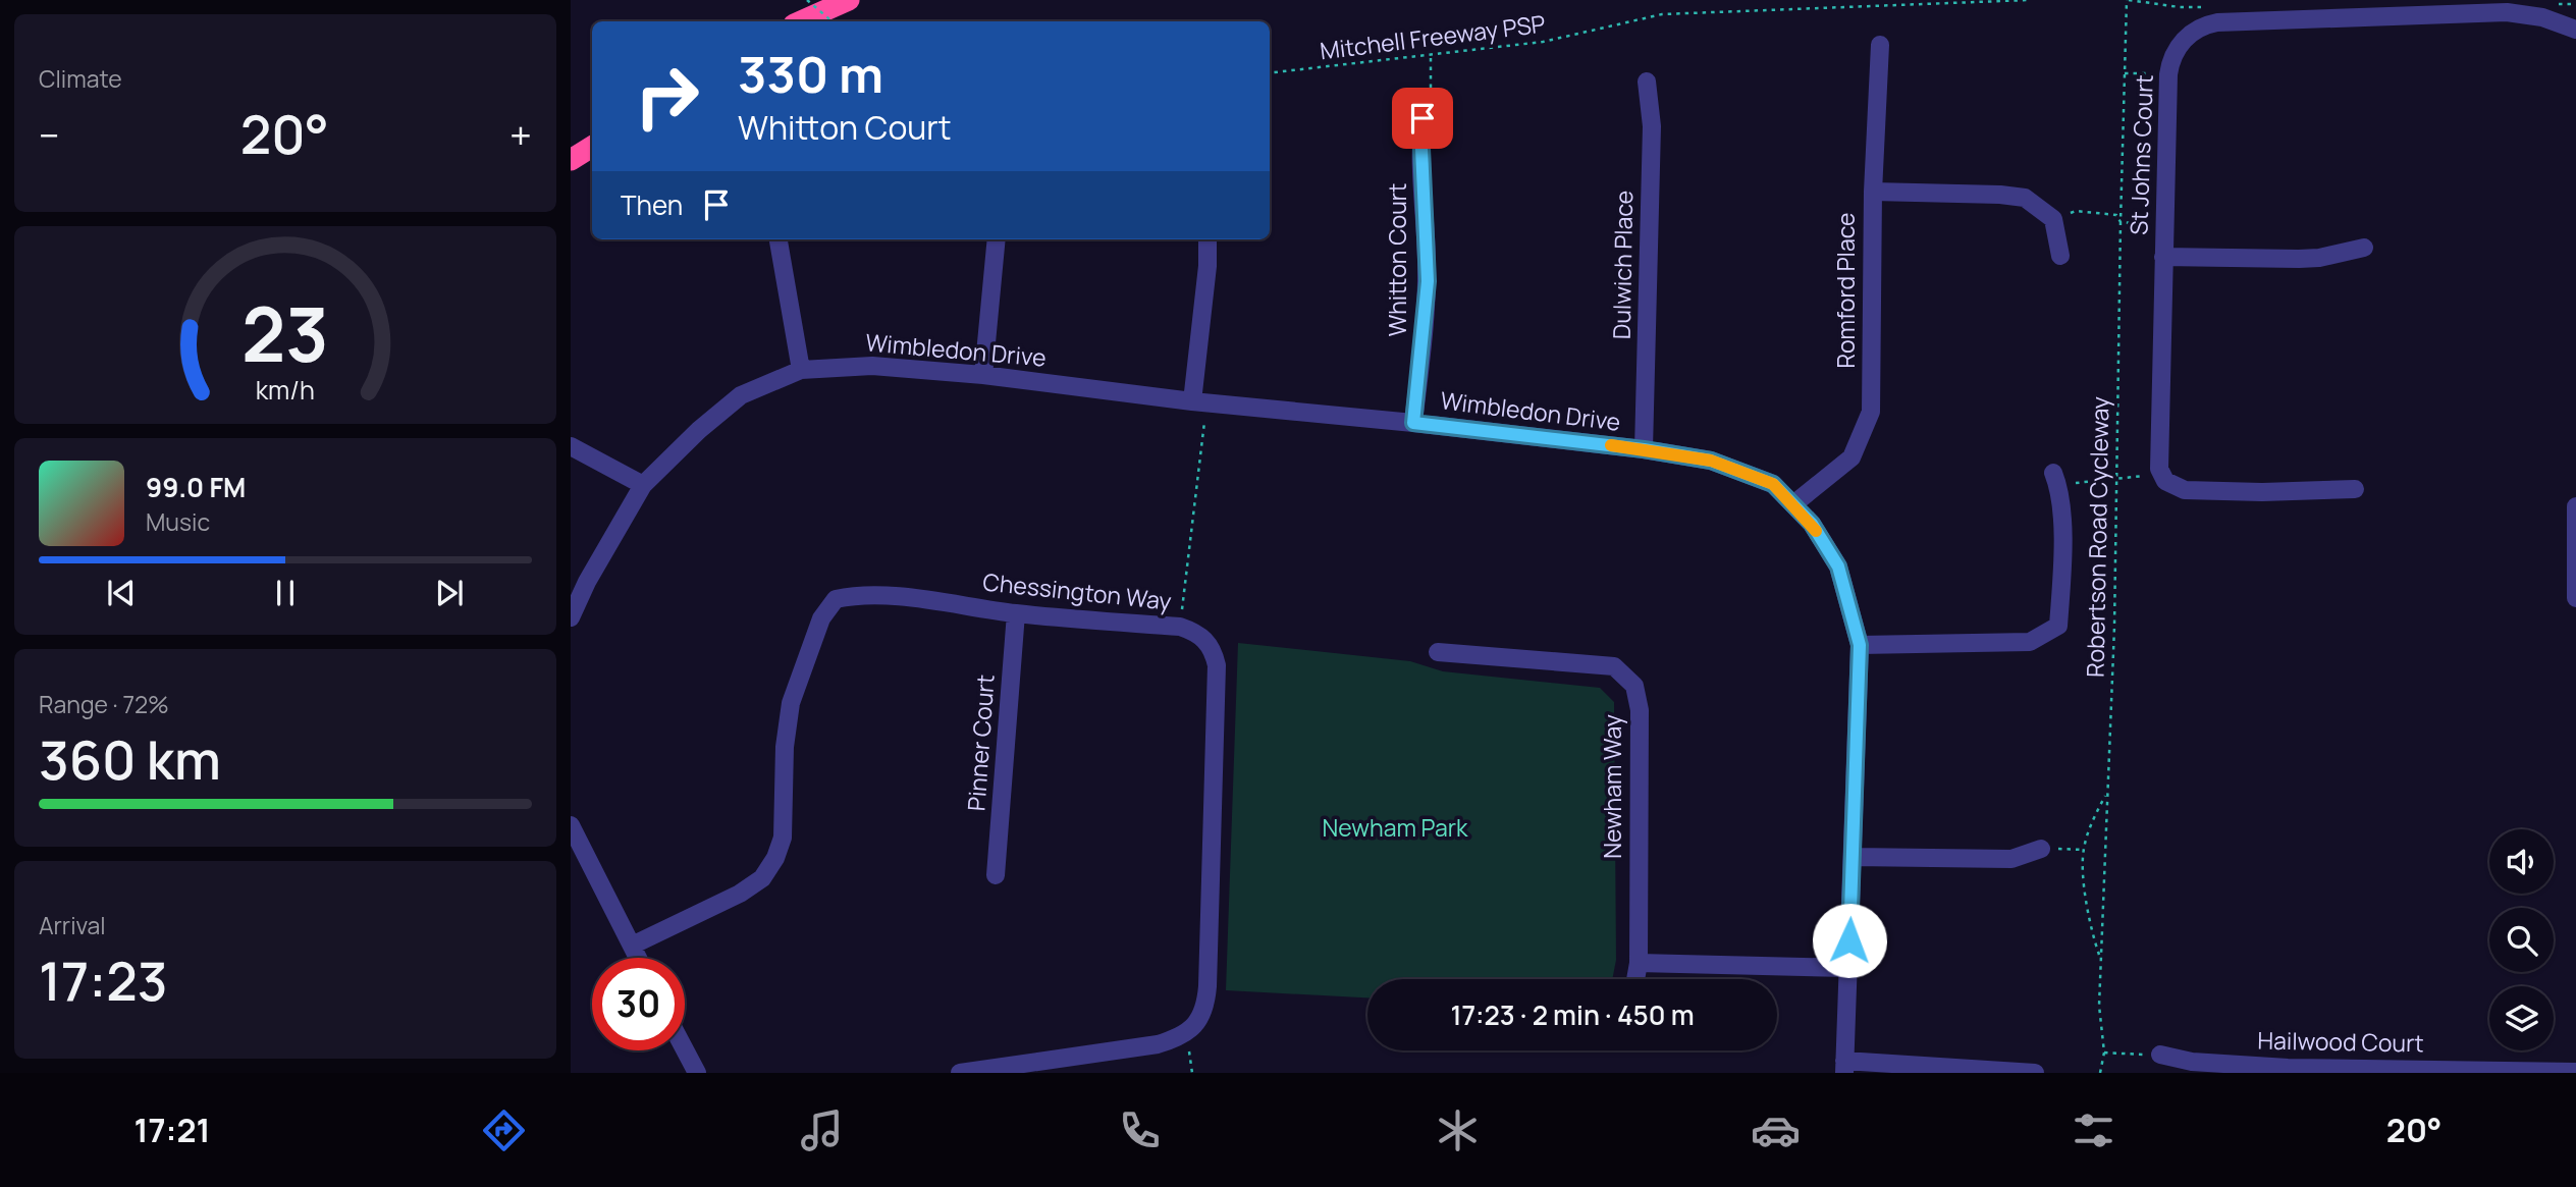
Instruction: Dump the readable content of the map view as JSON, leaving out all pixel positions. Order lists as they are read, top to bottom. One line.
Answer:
{"streets":{"street":["St Johns Court","Whitton Court","Dulwich Place","Romford Place","Wimbledon Drive","Chessington Way","Pinner Court","Newham Way","Hailwood Court"],"path":["Mitchell Freeway PSP","Robertson Road Cycleway"]},"crossings":[["Whitton Court","Wimbledon Drive"],["Dulwich Place","Wimbledon Drive"],["Romford Place","Wimbledon Drive"],["Chessington Way","Pinner Court"]],"parks":["Newham Park"],"page":{"tile":["Climate",["Range · 72%","360 km"],["Arrival","17:23"]],"turn":["330 m","Whitton Court"],"heat":["−","20°","+"],"then":"Then","song":["99.0 FM","Music"],"limit":"30","trip":"17:23 · 2 min · 450 m","tabs":["17:21","20°"],"gauge":["23","km/h"]}}
